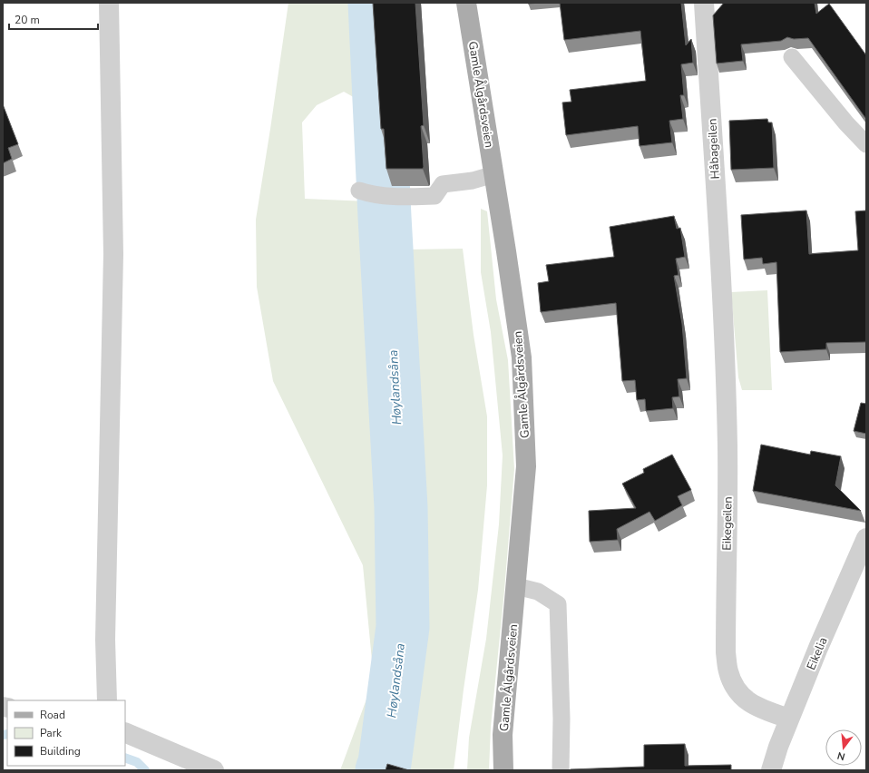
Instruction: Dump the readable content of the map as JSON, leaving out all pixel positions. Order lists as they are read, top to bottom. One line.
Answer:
{"streets":{"main road":["Gamle Ålgårdsveien"],"street":["Håbageilen","Eikegeilen","Eikelia"]},"crossings":[["Håbageilen","Eikegeilen"],["Eikegeilen","Eikelia"]],"water":["Høylandsåna"],"legend":["Road","Park","Building"],"scale_bar":"20 m","north":"bottom"}
